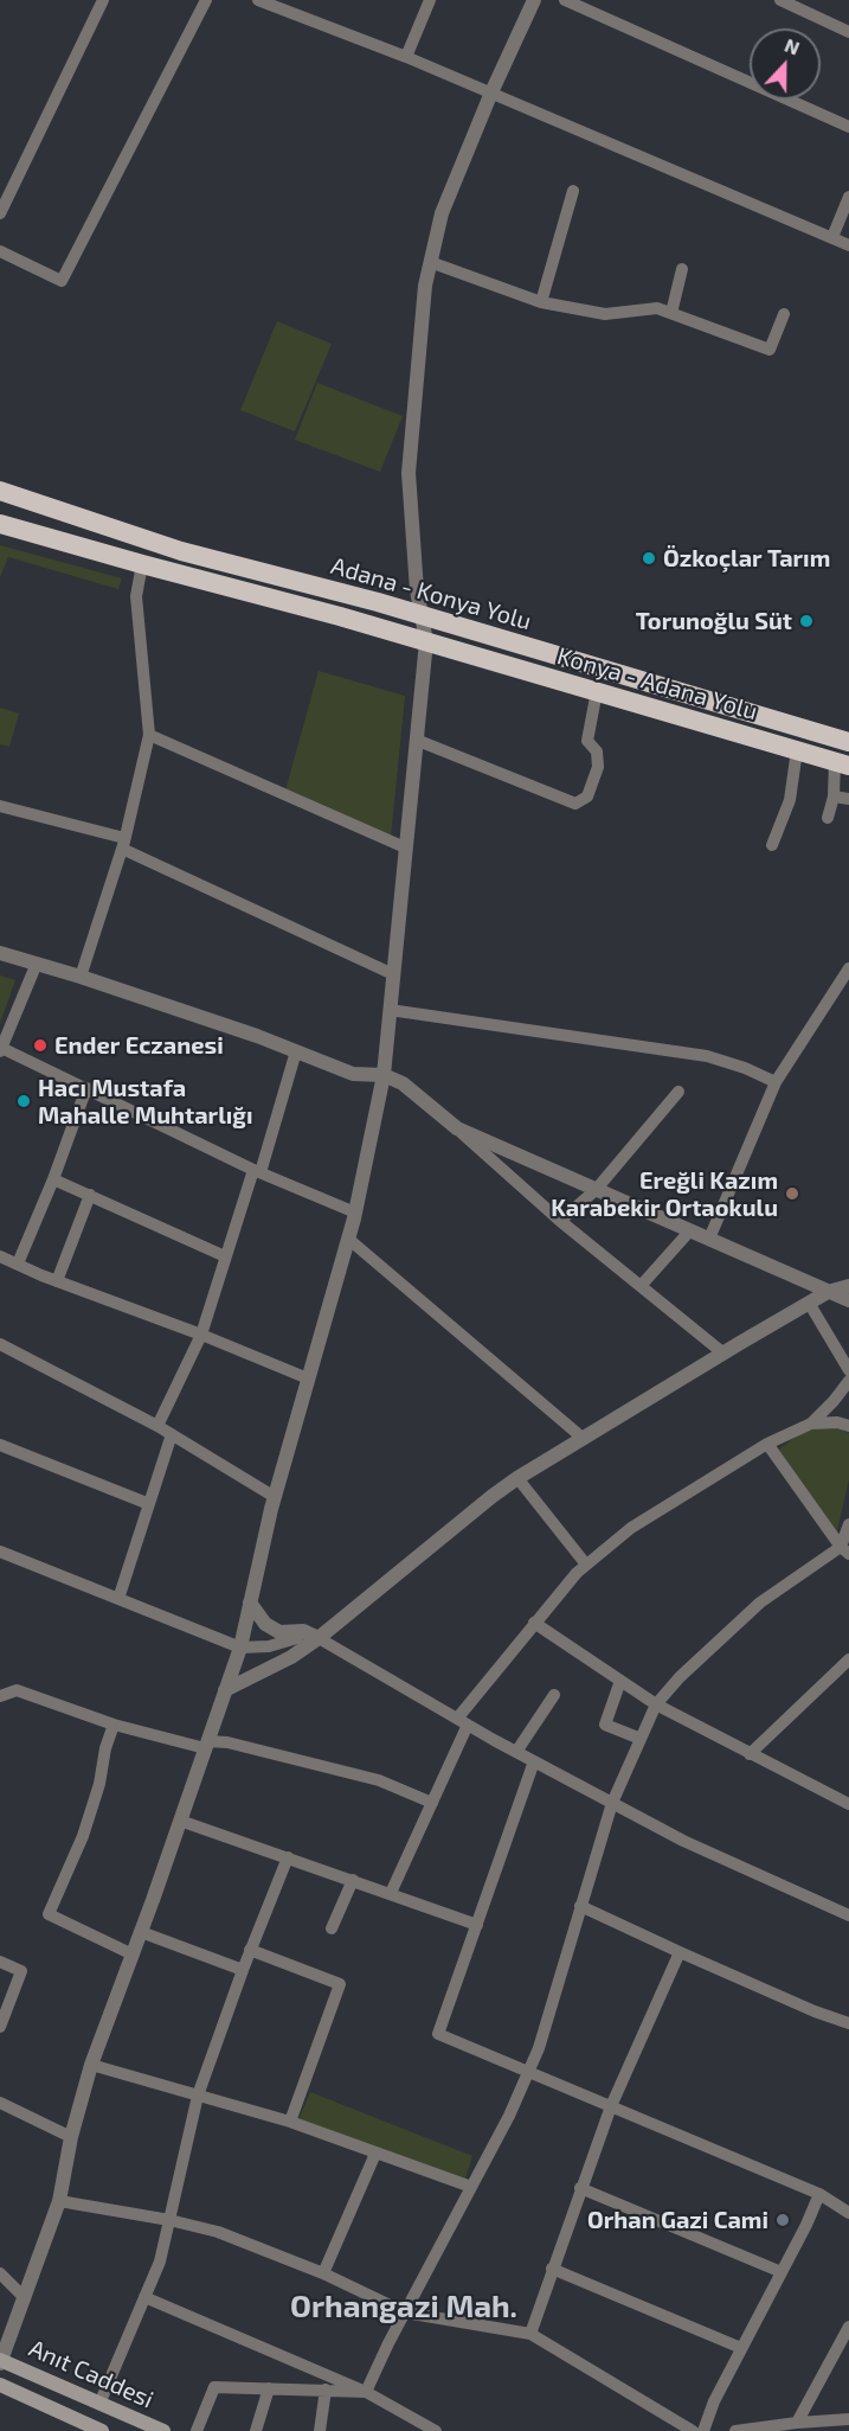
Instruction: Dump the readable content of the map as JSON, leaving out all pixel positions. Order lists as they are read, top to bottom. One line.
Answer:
{"streets":{"highway":["Adana - Konya Yolu","Konya - Adana Yolu"],"main road":["Anıt Caddesi"]},"districts":["Orhangazi Mah."],"places":["Özkoçlar Tarım","Torunoğlu Süt","Ender Eczanesi","Hacı Mustafa Mahalle Muhtarlığı","Ereğli Kazım Karabekir Ortaokulu","Orhan Gazi Cami"],"north":"top"}
